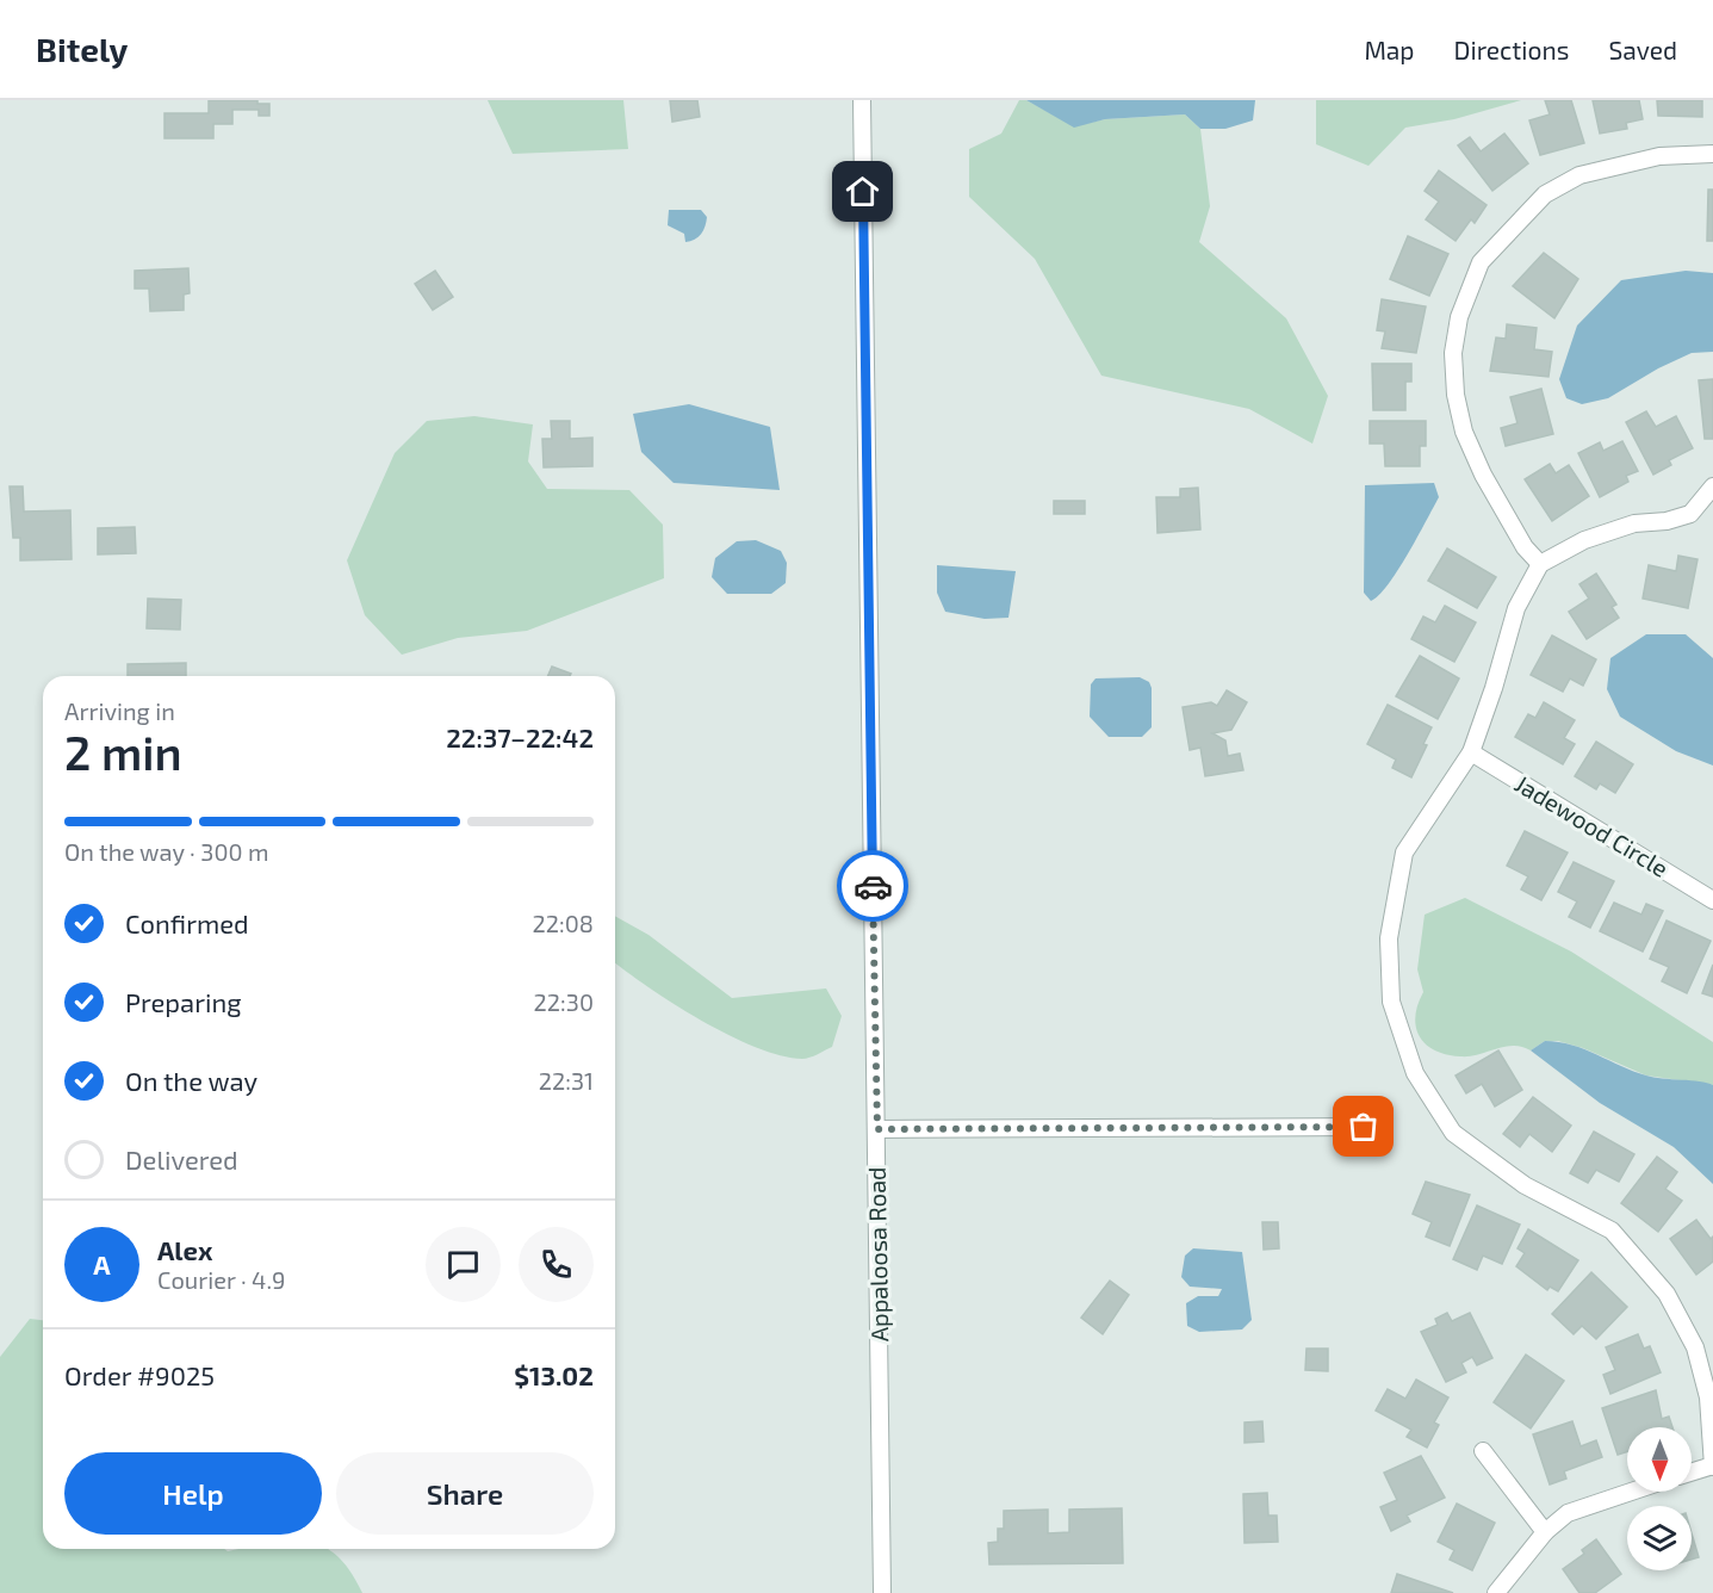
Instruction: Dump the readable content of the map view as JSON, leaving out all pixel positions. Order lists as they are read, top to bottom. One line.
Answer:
{"streets":{"street":["Jadewood Circle","Appaloosa Road"]},"north":"bottom","page":{"header":"Bitely","nav":["Map","Directions","Saved"],"heading":["2 min","Arriving in","22:37–22:42"],"panel":["Alex","Courier · 4.9","Order #9025","$13.02"],"bar":"On the way · 300 m","list":[["Confirmed","22:08"],["Preparing","22:30"],["On the way","22:31"],"Delivered"],"round":"A","buttons":["Help","Share"]}}
